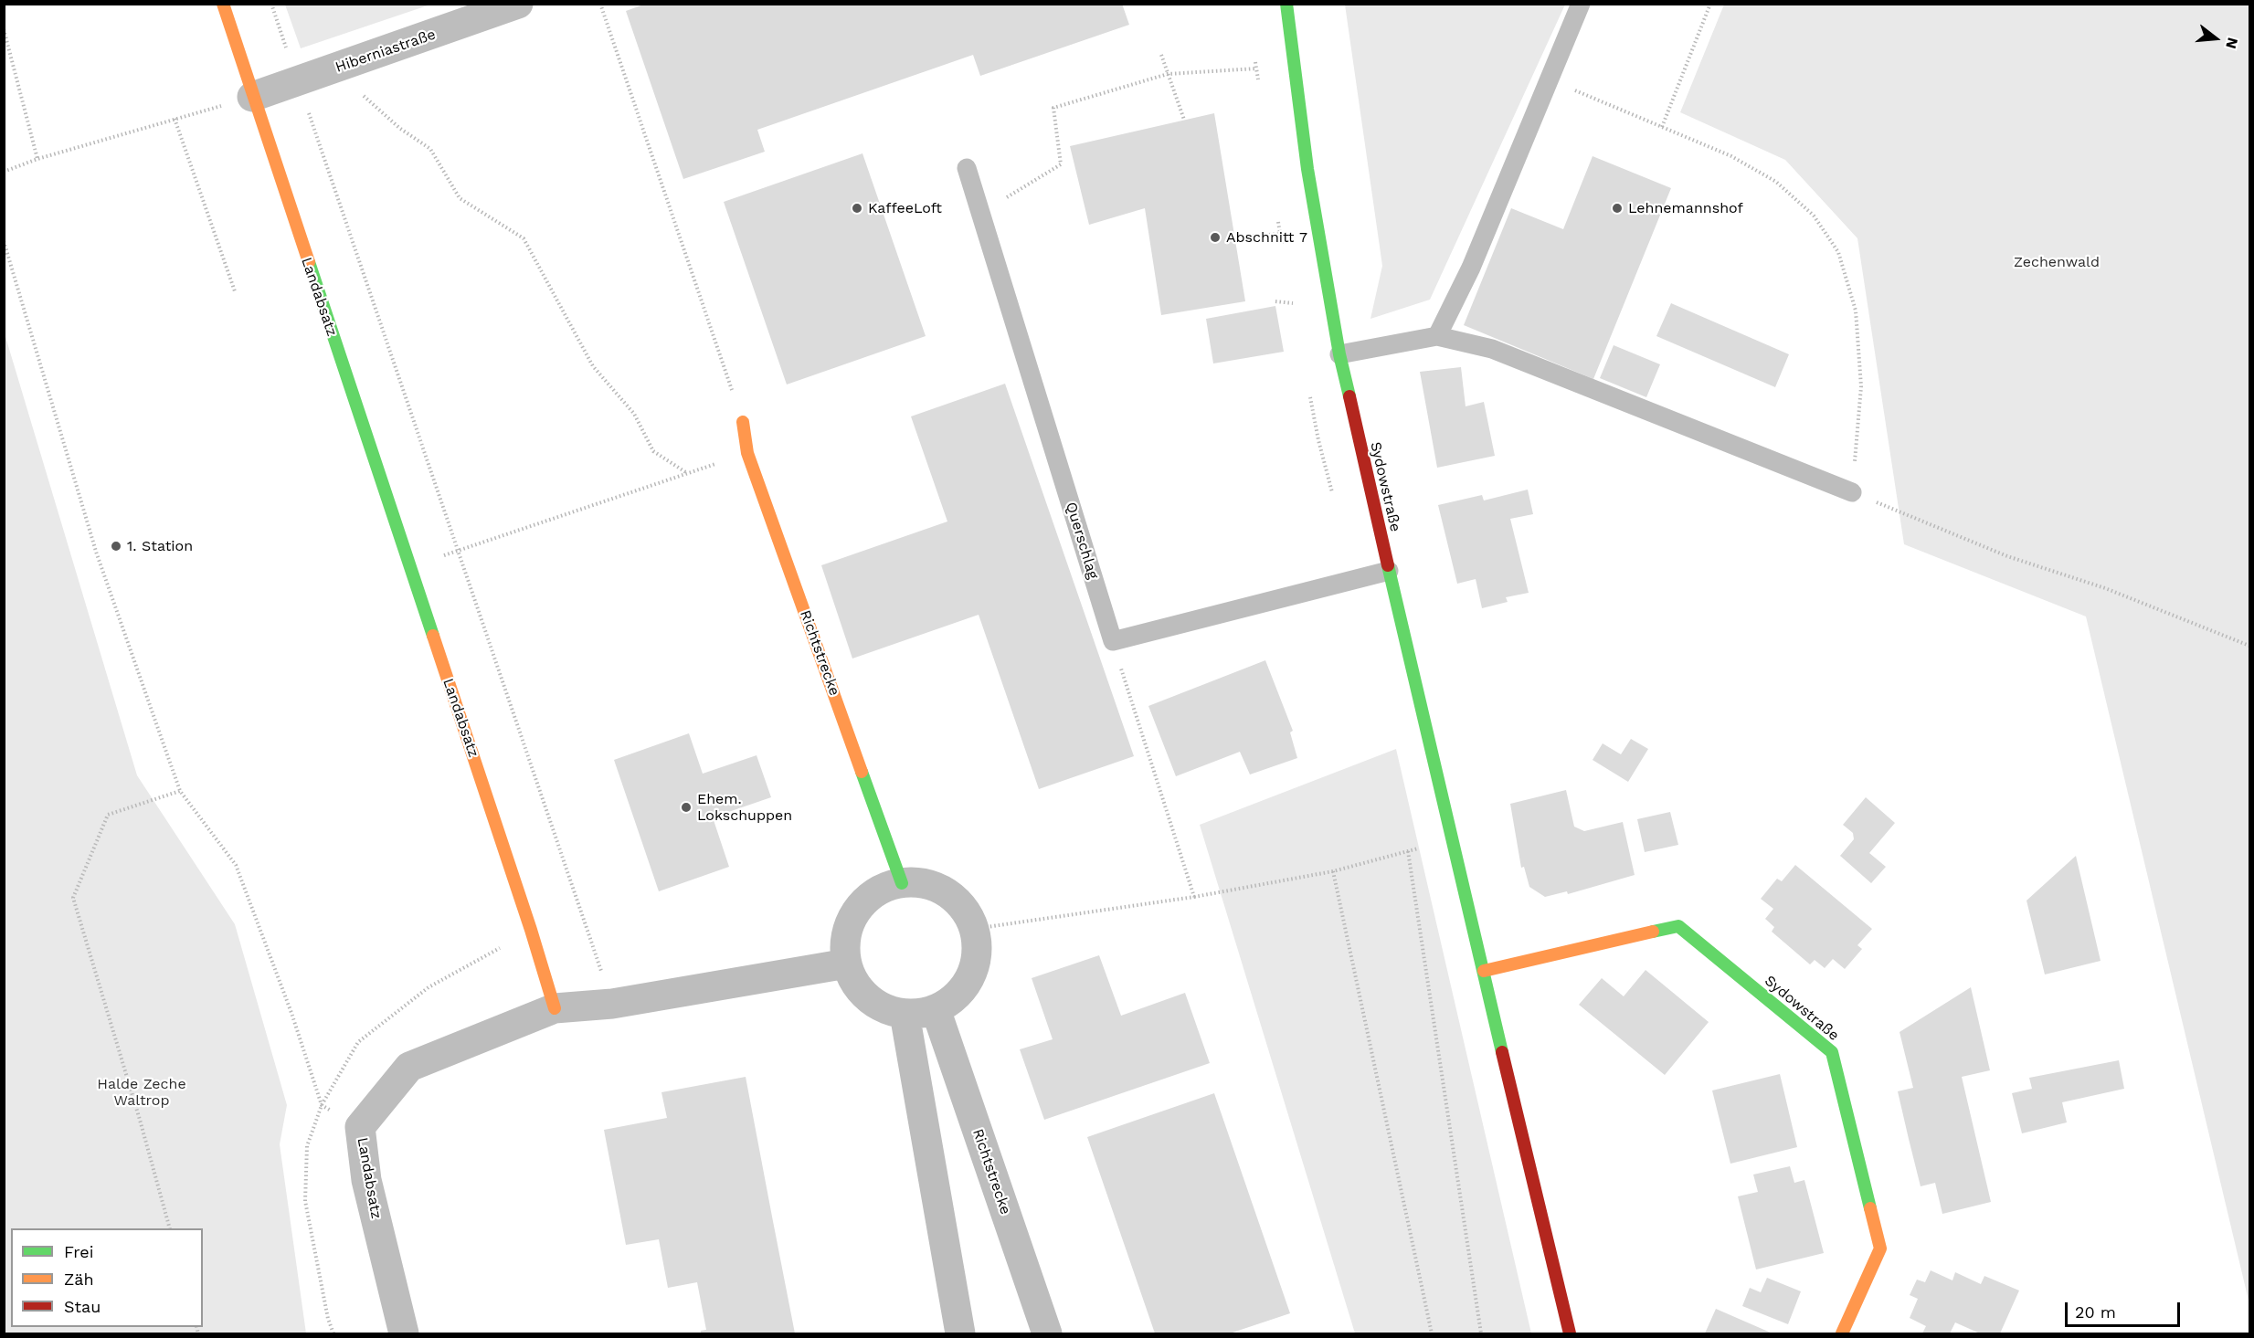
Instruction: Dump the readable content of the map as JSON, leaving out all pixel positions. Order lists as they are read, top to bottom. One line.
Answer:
{"streets":{"street":["Hiberniastraße","Landabsatz","Sydowstraße","Richtstrecke"],"lane":["Querschlag"]},"crossings":[["Hiberniastraße","Landabsatz"]],"parks":["Zechenwald","Halde Zeche Waltrop"],"places":["KaffeeLoft","Lehnemannshof","Abschnitt 7","1. Station","Ehem. Lokschuppen"],"legend":["Frei","Zäh","Stau"],"scale_bar":"20 m","north":"right"}
